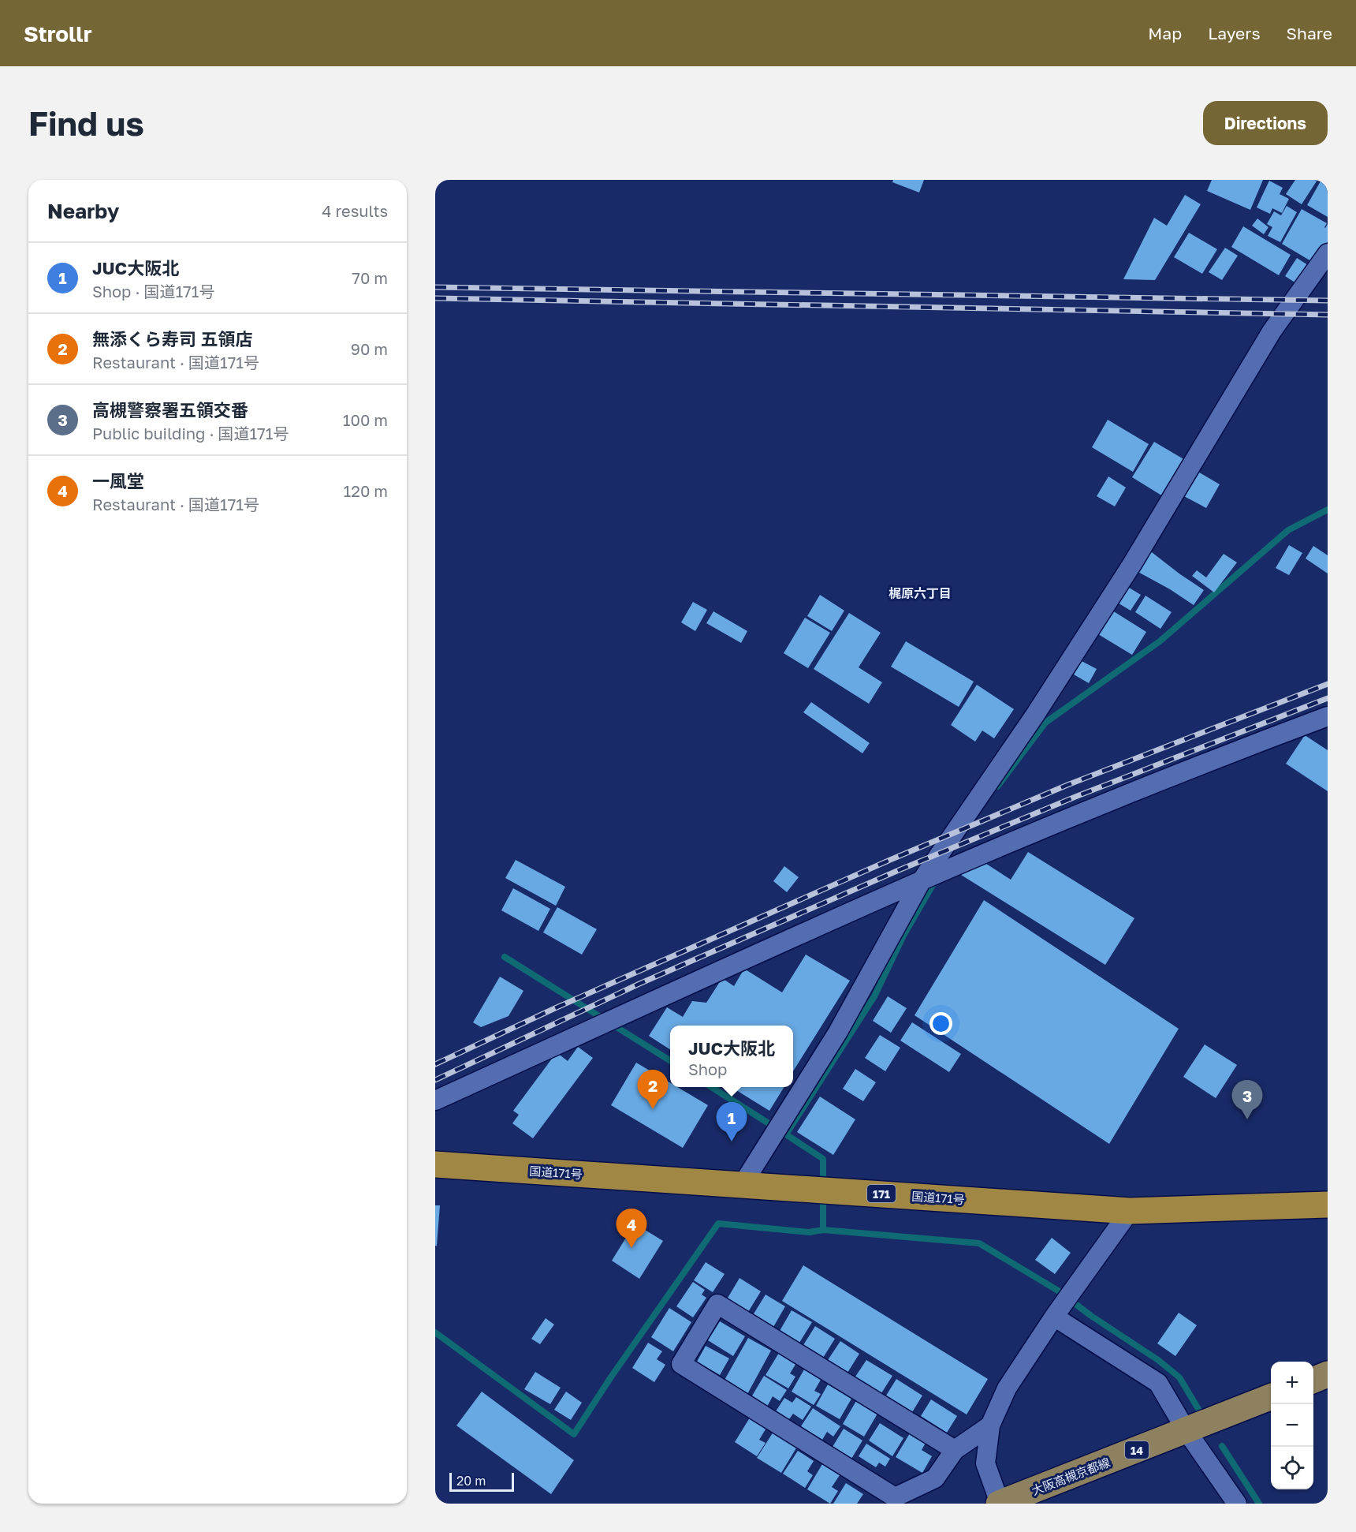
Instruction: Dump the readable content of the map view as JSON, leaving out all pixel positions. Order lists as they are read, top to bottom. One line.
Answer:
{"streets":{"highway":["国道171号","171"],"main road":["14","大阪高槻京都線"]},"districts":["梶原六丁目"],"scale_bar":"20 m","page":{"header":"Strollr","nav":["Map","Layers","Share"],"buttons":"Directions","title":"Find us","heading":["Nearby","4 results"],"list":[{"mark":"1","name":"JUC大阪北","note":"Shop · 国道171号","value":"70 m"},{"mark":"2","name":"無添くら寿司 五領店","note":"Restaurant · 国道171号","value":"90 m"},{"mark":"3","name":"高槻警察署五領交番","note":"Public building · 国道171号","value":"100 m"},{"mark":"4","name":"一風堂","note":"Restaurant · 国道171号","value":"120 m"}],"popup":["JUC大阪北","Shop"],"pins":["2","3","1","4"],"map_buttons":["+","−"],"scale":"20 m"}}
